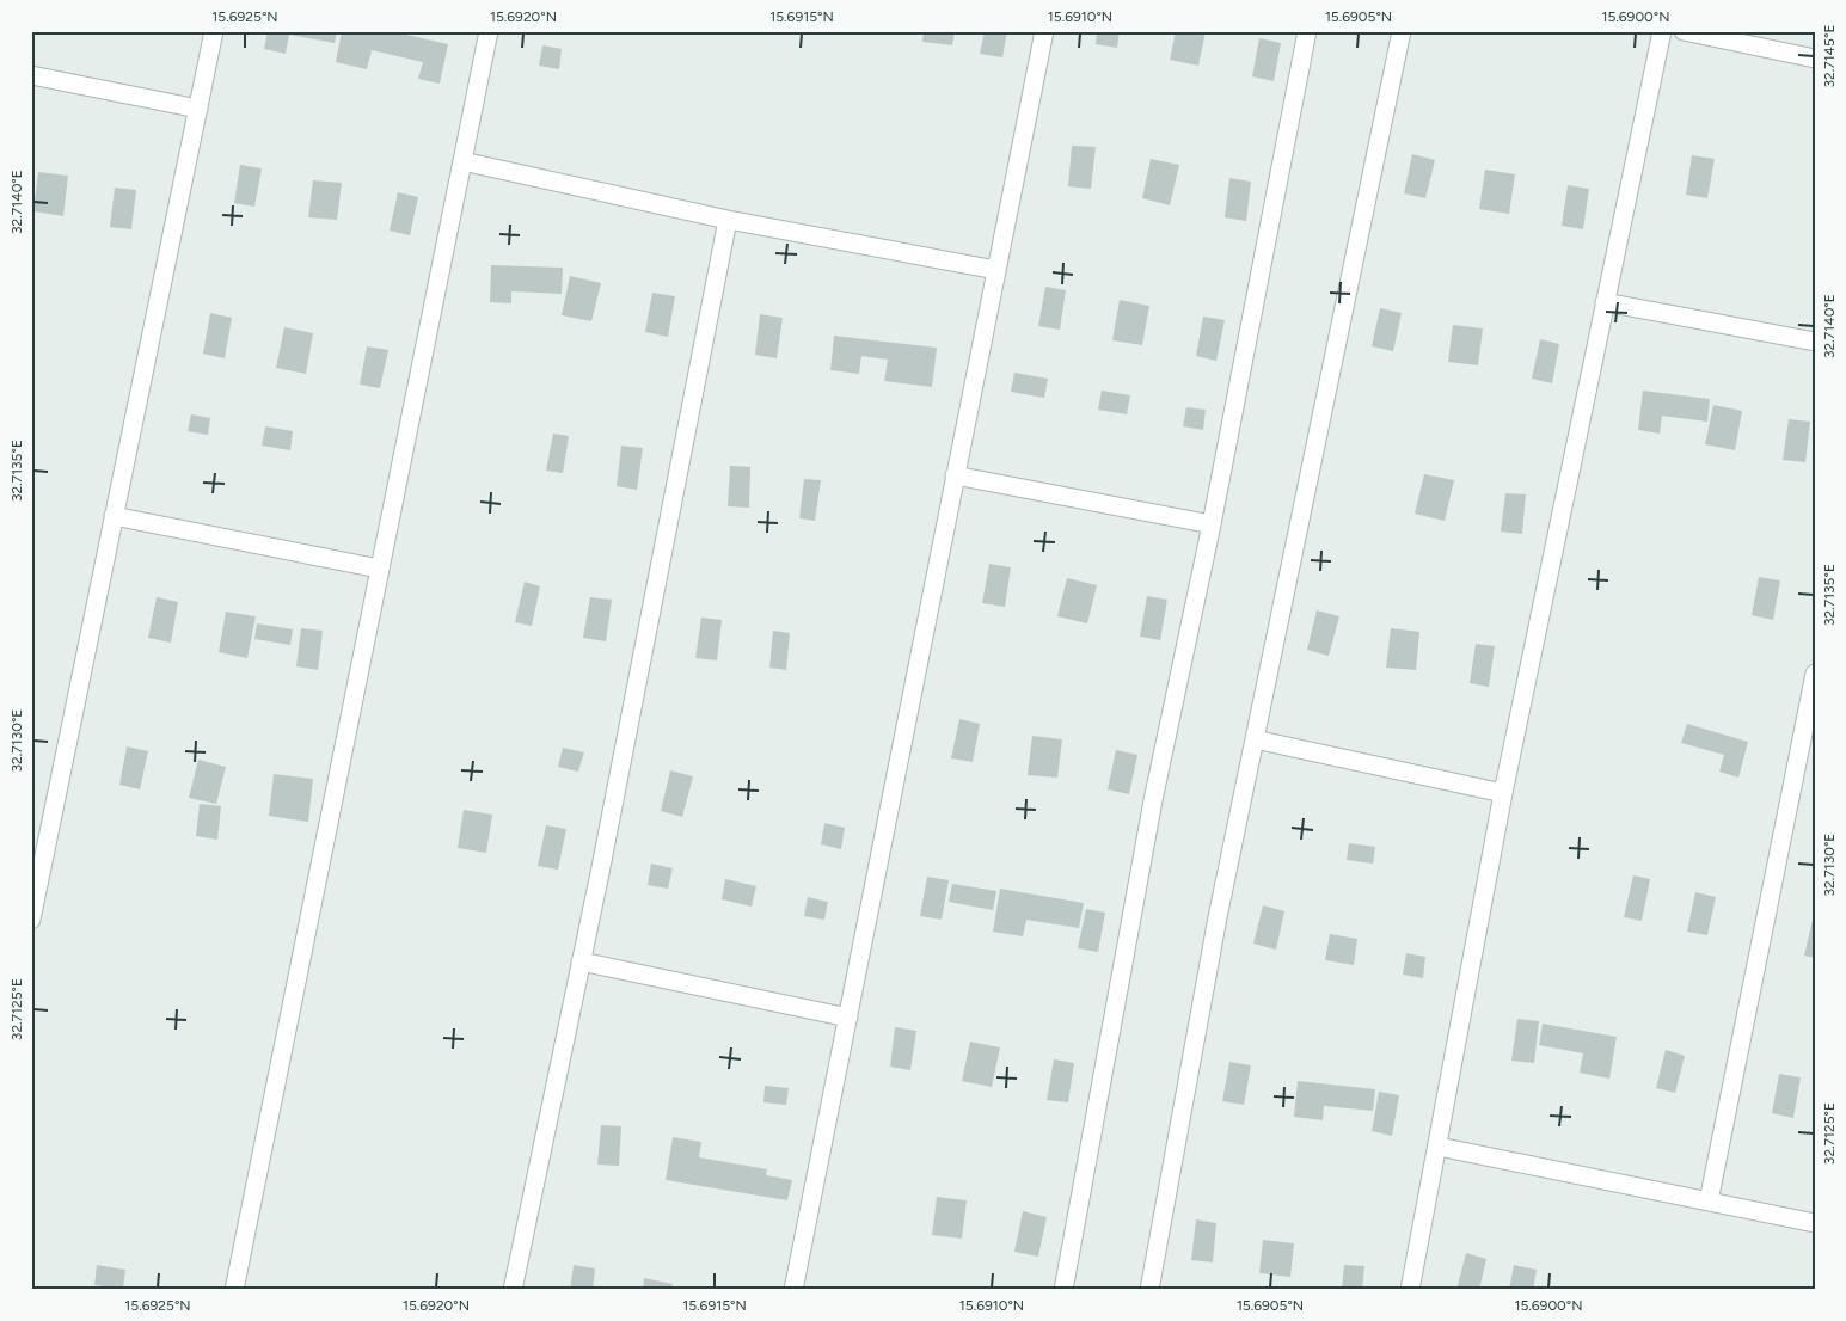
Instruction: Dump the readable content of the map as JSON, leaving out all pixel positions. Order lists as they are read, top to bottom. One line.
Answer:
{"coordinates":["15.6925°N","15.6920°N","15.6915°N","15.6910°N","15.6905°N","15.6900°N","32.7145°E","32.7140°E","32.7135°E","32.7130°E","32.7125°E"]}
